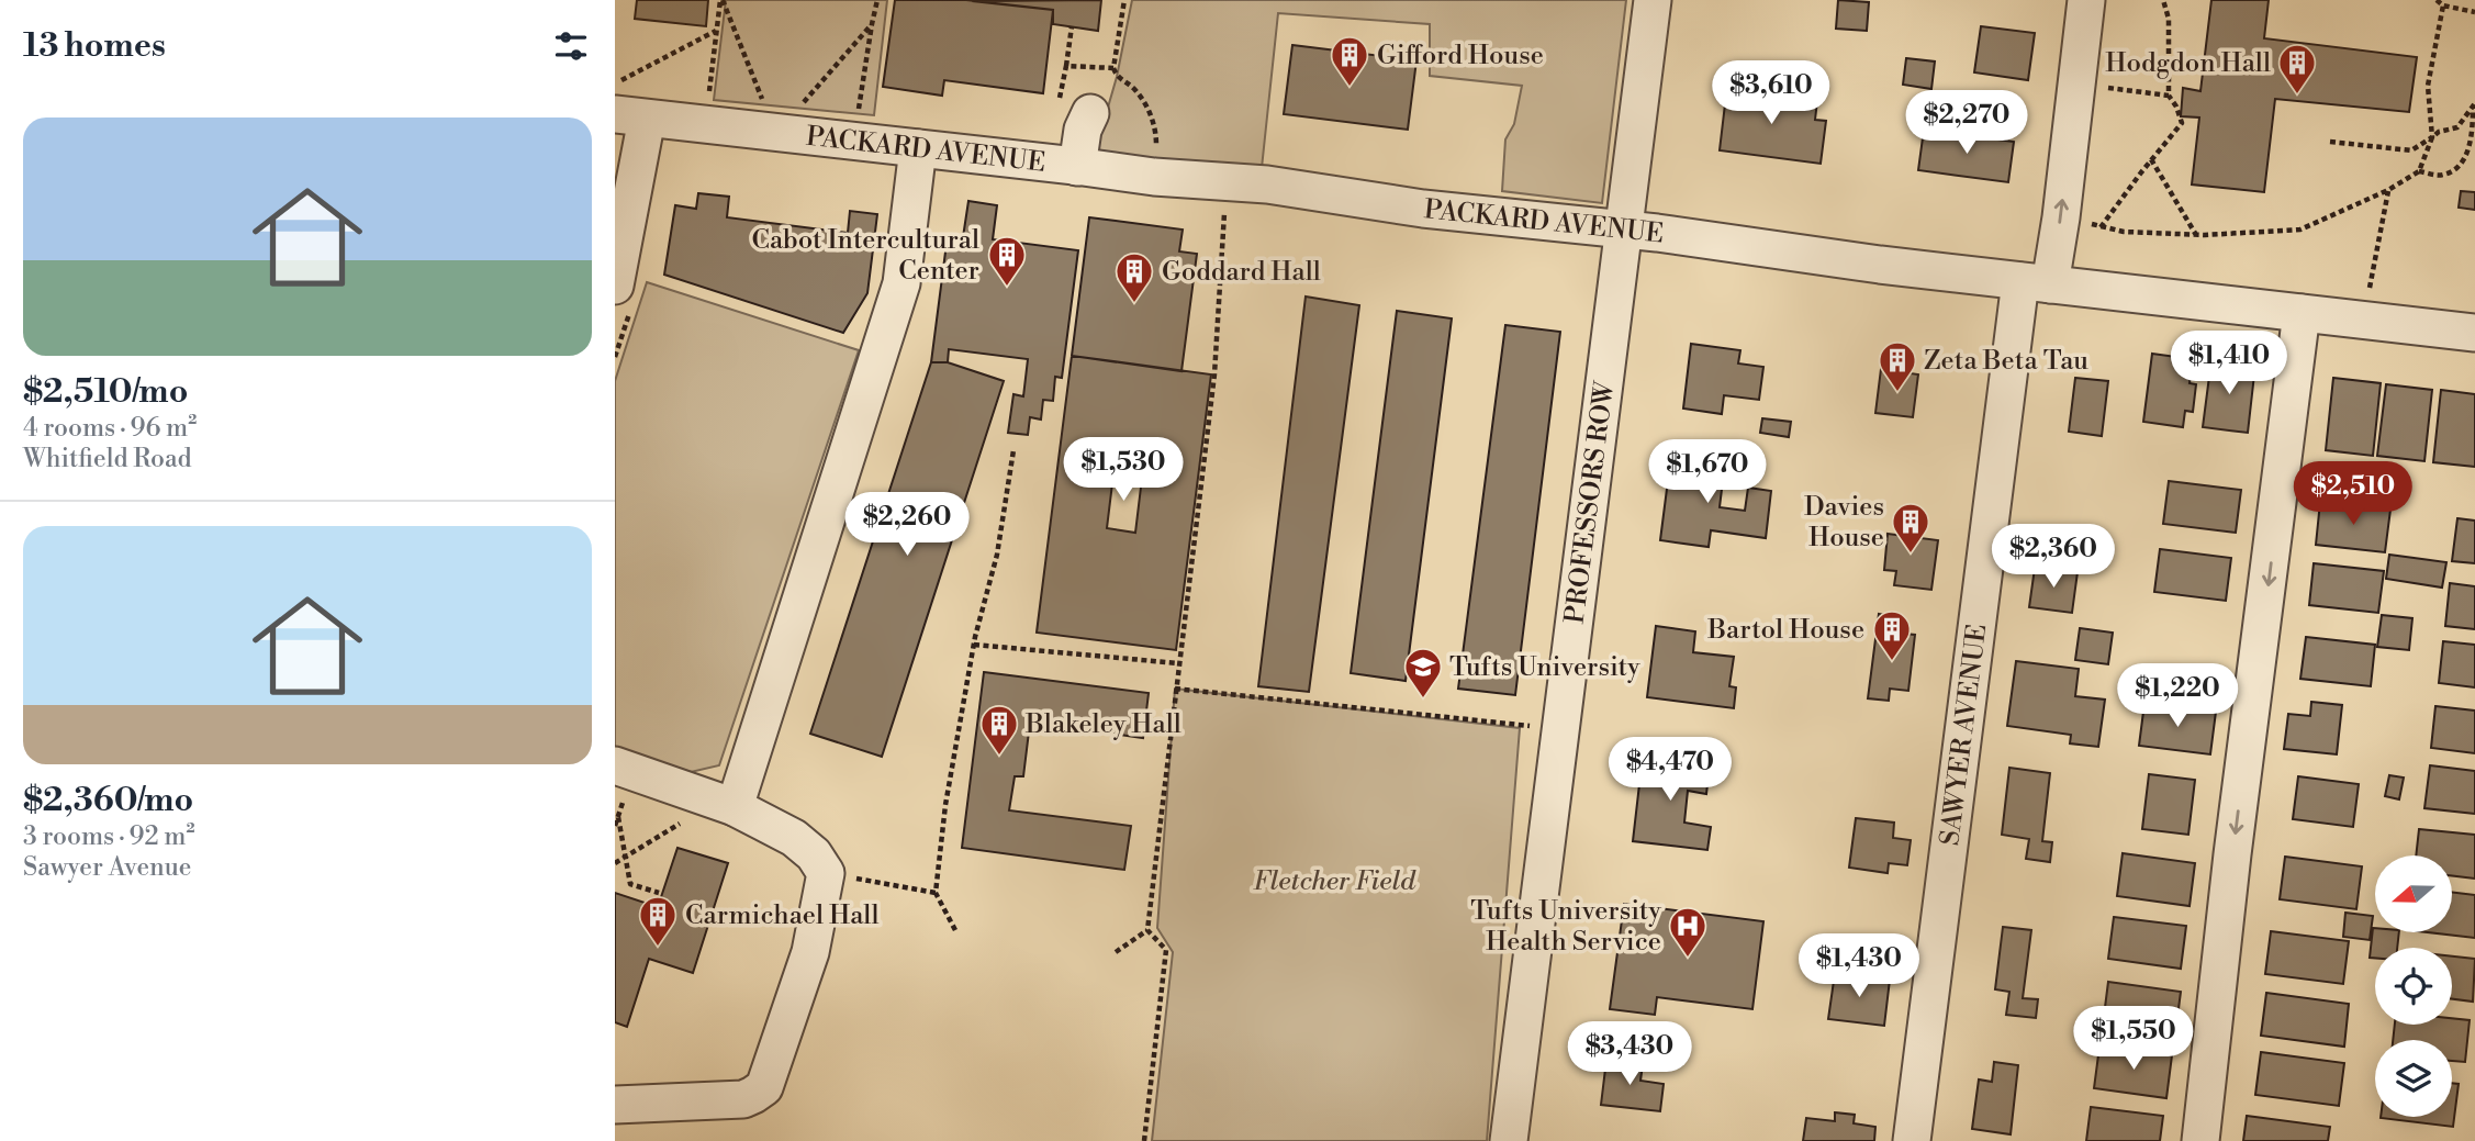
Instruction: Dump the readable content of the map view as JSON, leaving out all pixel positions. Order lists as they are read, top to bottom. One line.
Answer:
{"streets":{"street":["PACKARD AVENUE","PROFESSORS ROW","SAWYER AVENUE"]},"crossings":[["PACKARD AVENUE","PROFESSORS ROW"],["PACKARD AVENUE","SAWYER AVENUE"]],"parks":["Fletcher Field"],"places":{"building":["Gifford House","Hodgdon Hall","Cabot Intercultural Center","Goddard Hall","Zeta Beta Tau","Davies House","Bartol House","Blakeley Hall","Carmichael Hall"],"school or university":["Tufts University"],"hospital":["Tufts University Health Service"]},"north":"left","page":{"heading":"13 homes","price":["$3,610","$2,270","$1,410","$1,530","$1,670","$2,510","$2,260","$2,360","$1,220","$4,470","$1,430","$1,550","$3,430"],"list":[{"name":"$2,510/mo","note":"4 rooms · 96 m² · Whitfield Road"},{"name":"$2,360/mo","note":"3 rooms · 92 m² · Sawyer Avenue"}]}}
